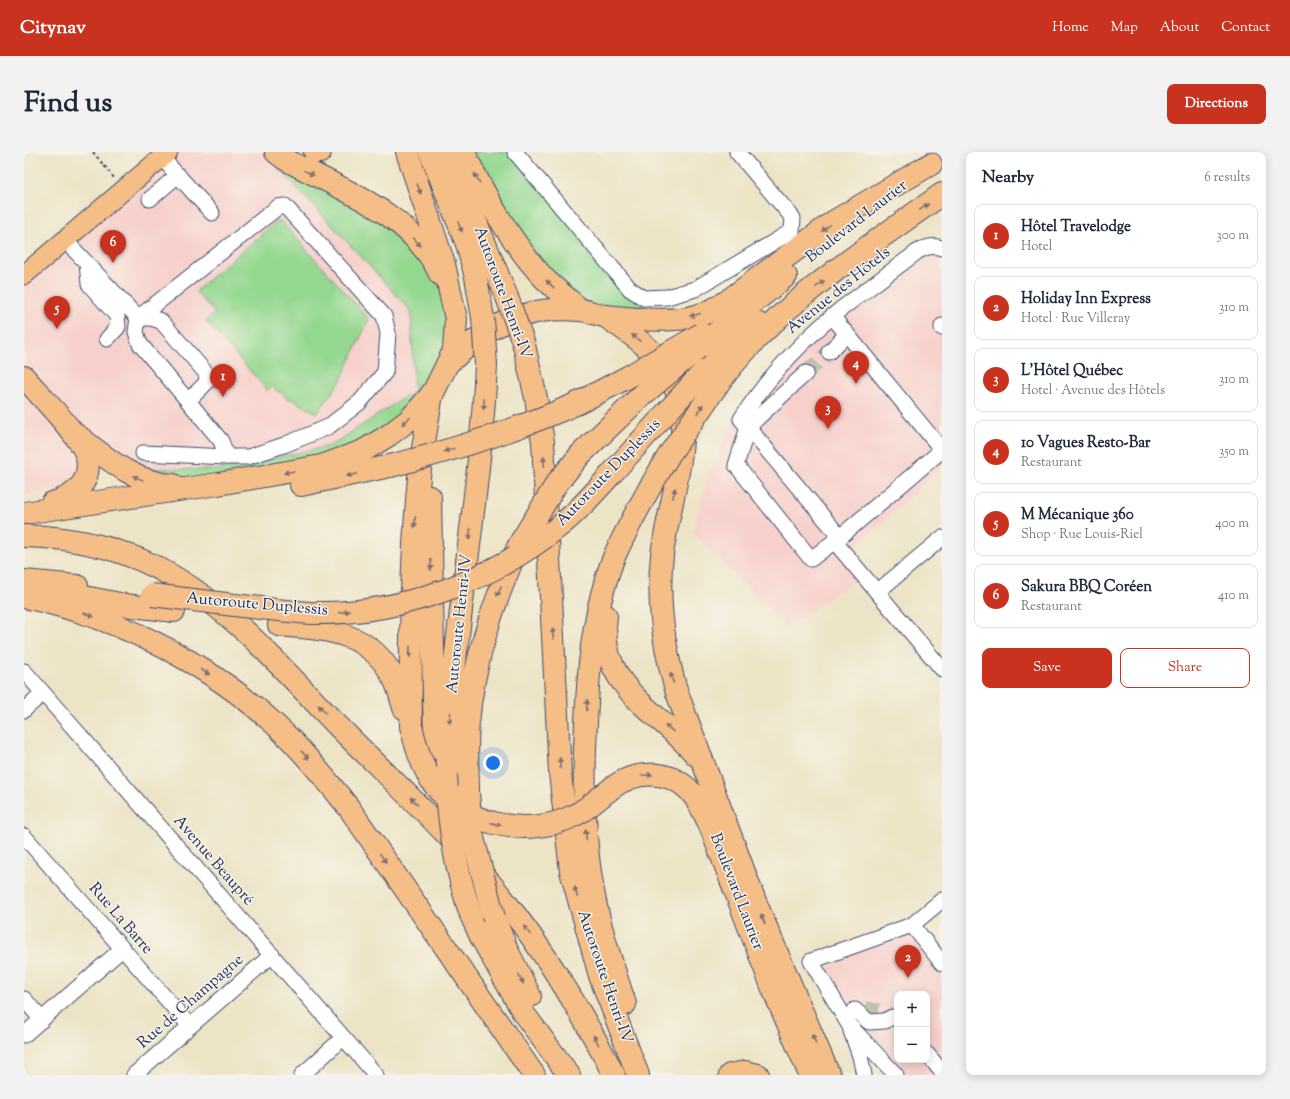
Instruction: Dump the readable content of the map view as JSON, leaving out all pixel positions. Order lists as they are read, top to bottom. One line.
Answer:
{"streets":{"highway":["Boulevard Laurier","Autoroute Henri-IV","Autoroute Duplessis"],"street":["Avenue des Hôtels","Avenue Beaupré","Rue La Barre","Rue de Champagne"]},"crossings":[["Boulevard Laurier","Autoroute Duplessis"],["Avenue Beaupré","Rue de Champagne"],["Rue La Barre","Rue de Champagne"]],"page":{"header":"Citynav","nav":["Home","Map","About","Contact"],"title":"Find us","buttons":["Directions",["Save","Share"]],"heading":["Nearby","6 results"],"list":[{"mark":"1","name":"Hôtel Travelodge","note":"Hotel","value":"300 m"},{"mark":"2","name":"Holiday Inn Express","note":"Hotel · Rue Villeray","value":"310 m"},{"mark":"3","name":"L'Hôtel Québec","note":"Hotel · Avenue des Hôtels","value":"310 m"},{"mark":"4","name":"10 Vagues Resto-Bar","note":"Restaurant","value":"350 m"},{"mark":"5","name":"M Mécanique 360","note":"Shop · Rue Louis-Riel","value":"400 m"},{"mark":"6","name":"Sakura BBQ Coréen","note":"Restaurant","value":"410 m"}],"pins":["6","5","4","1","3","2"],"map_buttons":["+","−"]}}
